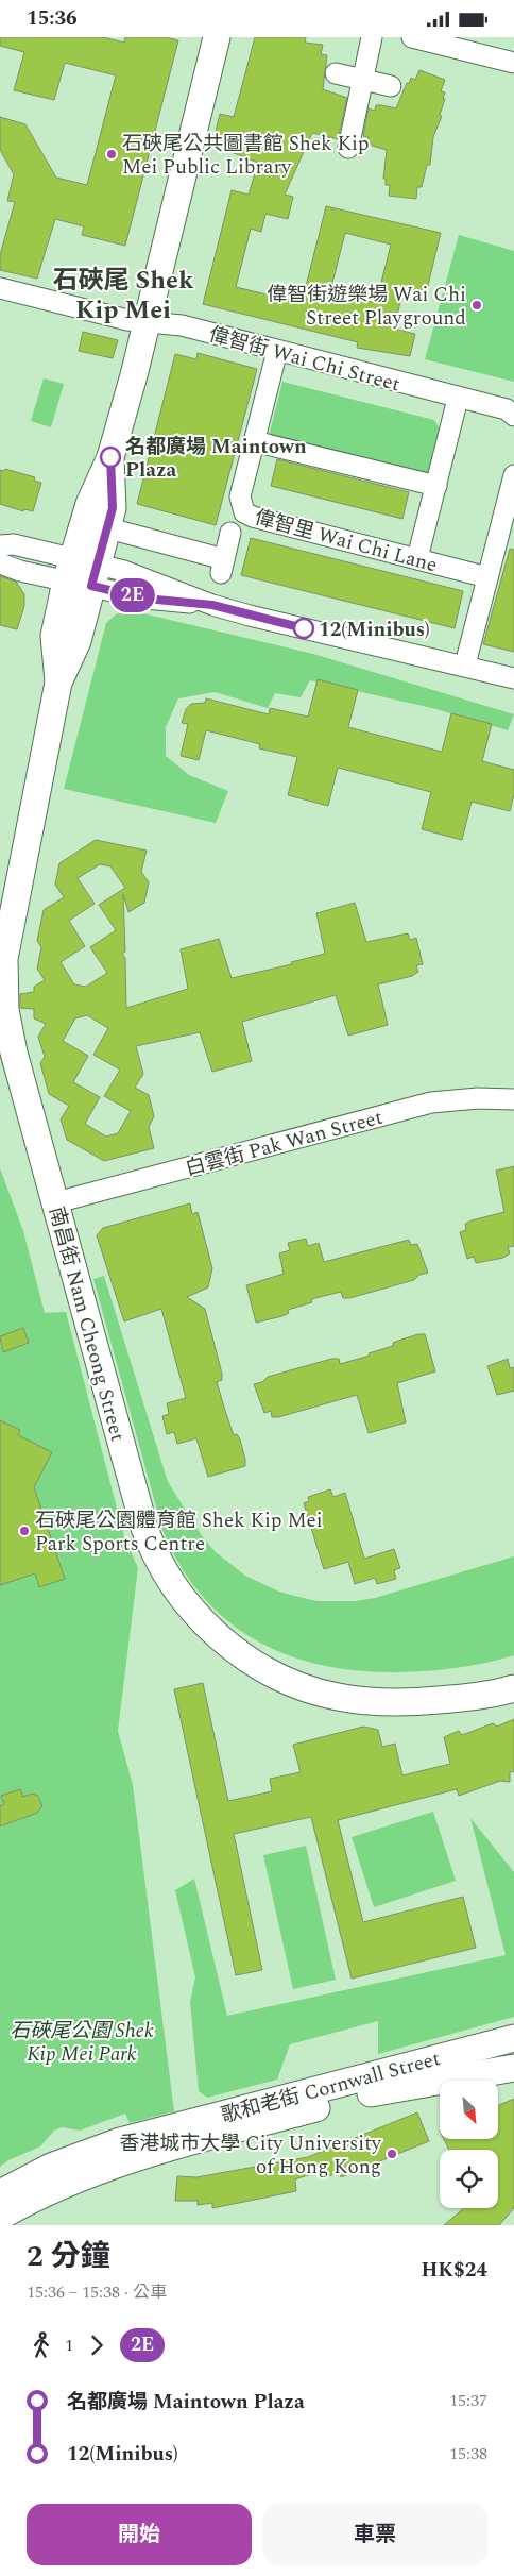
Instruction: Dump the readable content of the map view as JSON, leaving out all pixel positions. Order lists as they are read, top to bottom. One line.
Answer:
{"streets":{"main road":["南昌街 Nam Cheong Street","歌和老街 Cornwall Street"],"street":["偉智街 Wai Chi Street","偉智里 Wai Chi Lane","白雲街 Pak Wan Street"]},"crossings":[["偉智街 Wai Chi Street","偉智里 Wai Chi Lane"],["偉智街 Wai Chi Street","南昌街 Nam Cheong Street"],["白雲街 Pak Wan Street","南昌街 Nam Cheong Street"]],"districts":["石硤尾 Shek Kip Mei"],"parks":["石硤尾公園 Shek Kip Mei Park"],"places":["石硤尾公共圖書館 Shek Kip Mei Public Library","偉智街遊樂場 Wai Chi Street Playground","名都廣場 Maintown Plaza","12(Minibus)","石硤尾公園體育館 Shek Kip Mei Park Sports Centre","香港城市大學 City University of Hong Kong"],"lines":["bus line 2E"],"north":"bottom right","page":{"status":"15:36","on_map":"2E","heading":["2 分鐘","15:36 – 15:38 · 公車","HK$24"],"legs":["1","2E"],"list":[{"name":"名都廣場 Maintown Plaza","value":"15:37"},{"name":"12(Minibus)","value":"15:38"}],"buttons":["開始","車票"]}}
